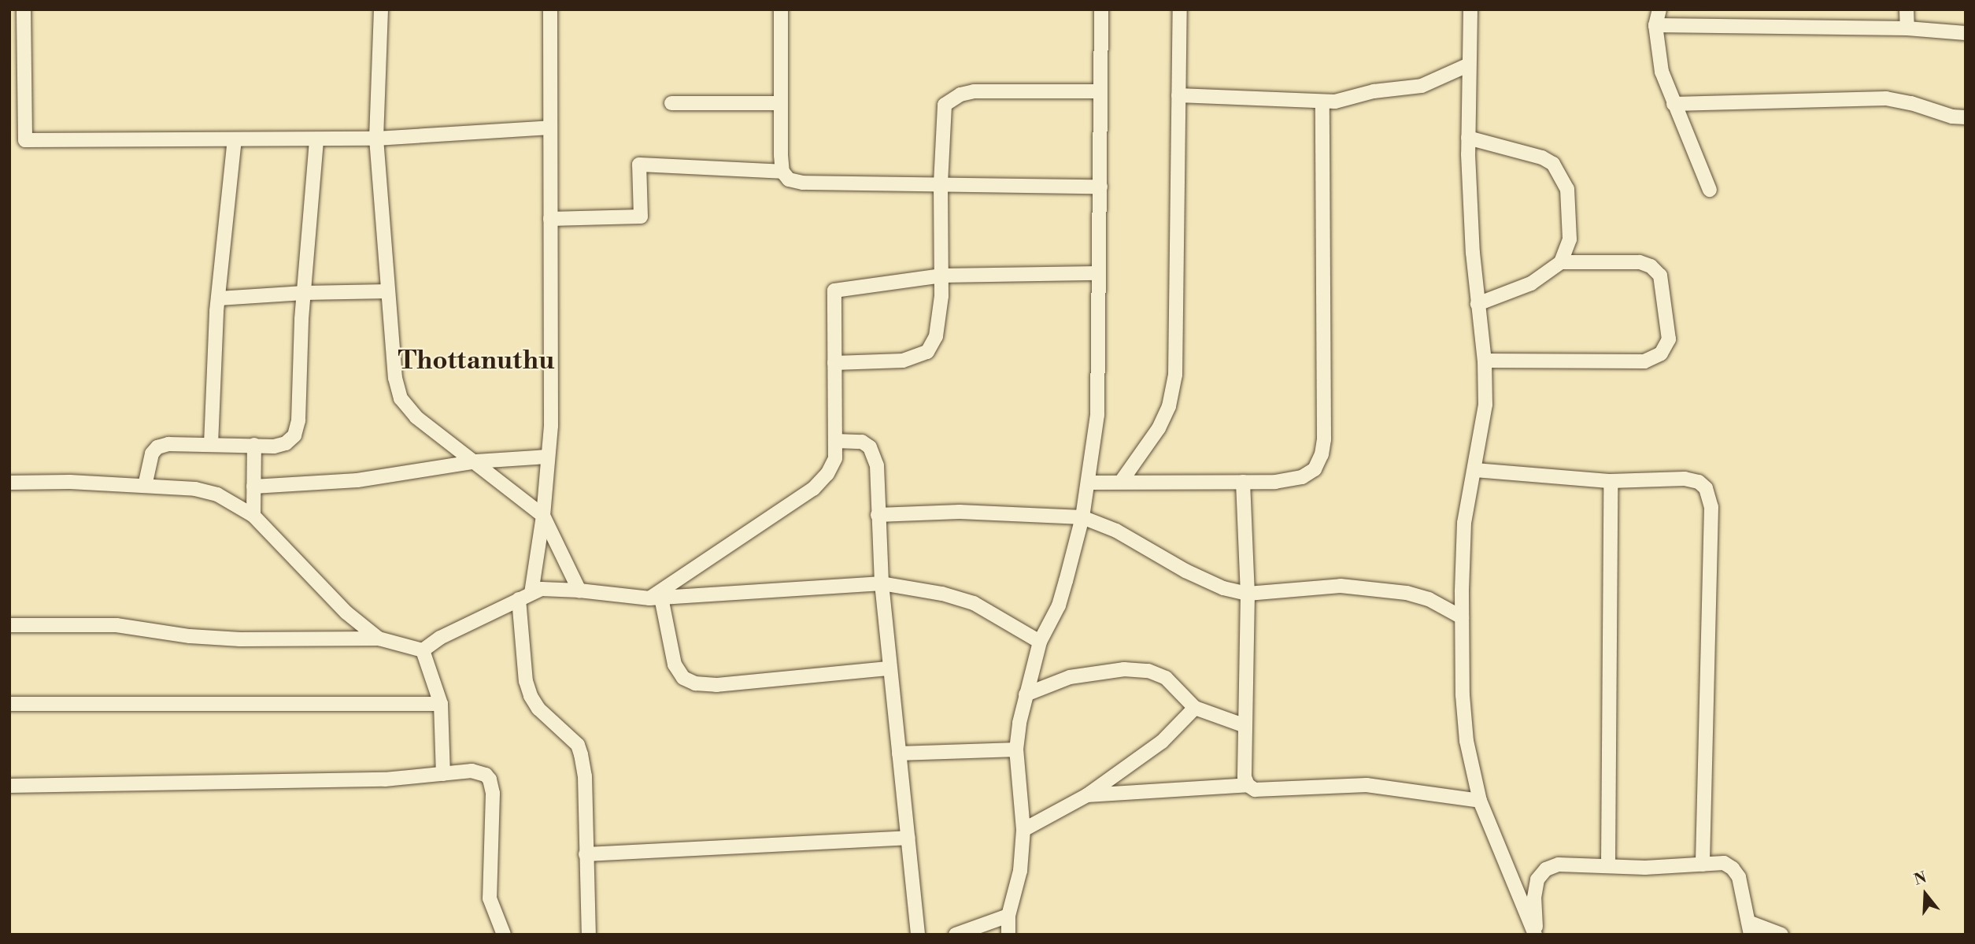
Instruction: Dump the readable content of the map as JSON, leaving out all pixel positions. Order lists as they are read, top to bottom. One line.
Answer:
{"districts":["Thottanuthu"],"north":"top"}
